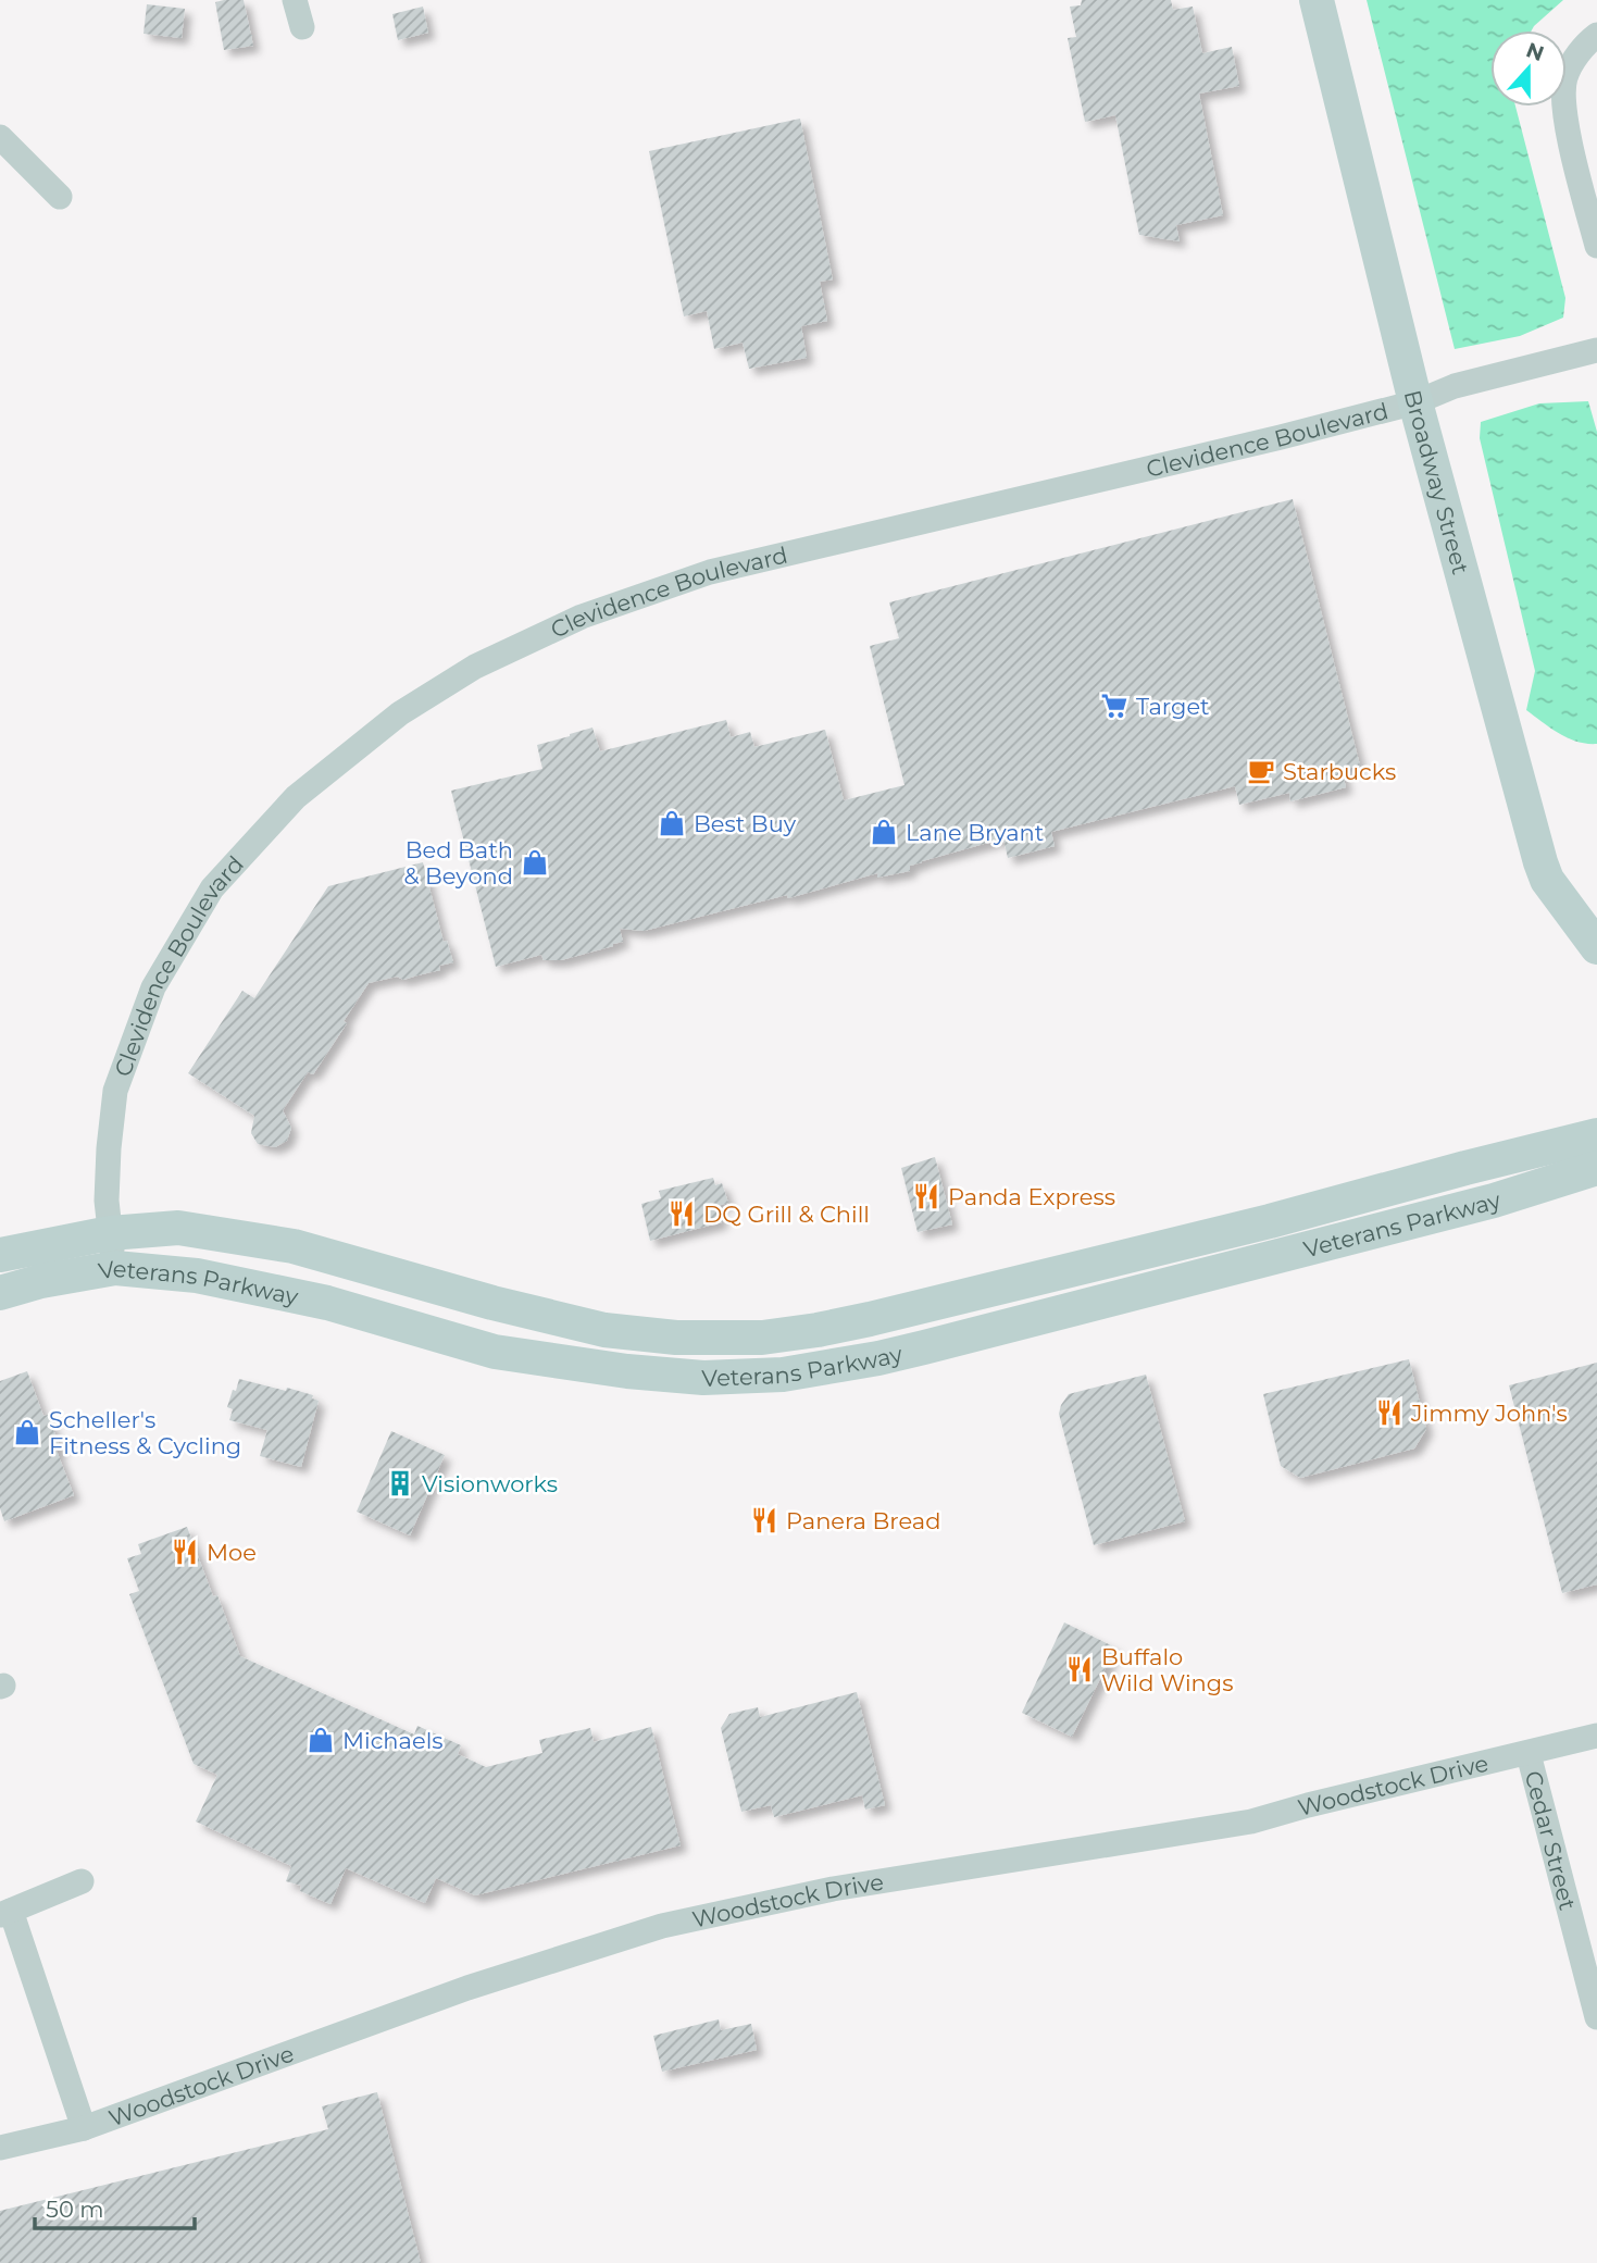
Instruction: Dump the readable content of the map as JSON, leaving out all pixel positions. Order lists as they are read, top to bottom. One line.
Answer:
{"streets":{"main road":["Broadway Street","Veterans Parkway"],"street":["Clevidence Boulevard","Woodstock Drive","Cedar Street"]},"crossings":[["Clevidence Boulevard","Broadway Street"],["Clevidence Boulevard","Veterans Parkway"],["Woodstock Drive","Cedar Street"]],"places":{"supermarket":["Target"],"cafe":["Starbucks"],"shop":["Best Buy","Lane Bryant","Bed Bath & Beyond","Scheller's Fitness & Cycling","Michaels"],"restaurant":["Panda Express","DQ Grill & Chill","Jimmy John's","Panera Bread","Moe","Buffalo Wild Wings"],"building":["Visionworks"]},"scale_bar":"50 m","north":"top"}
